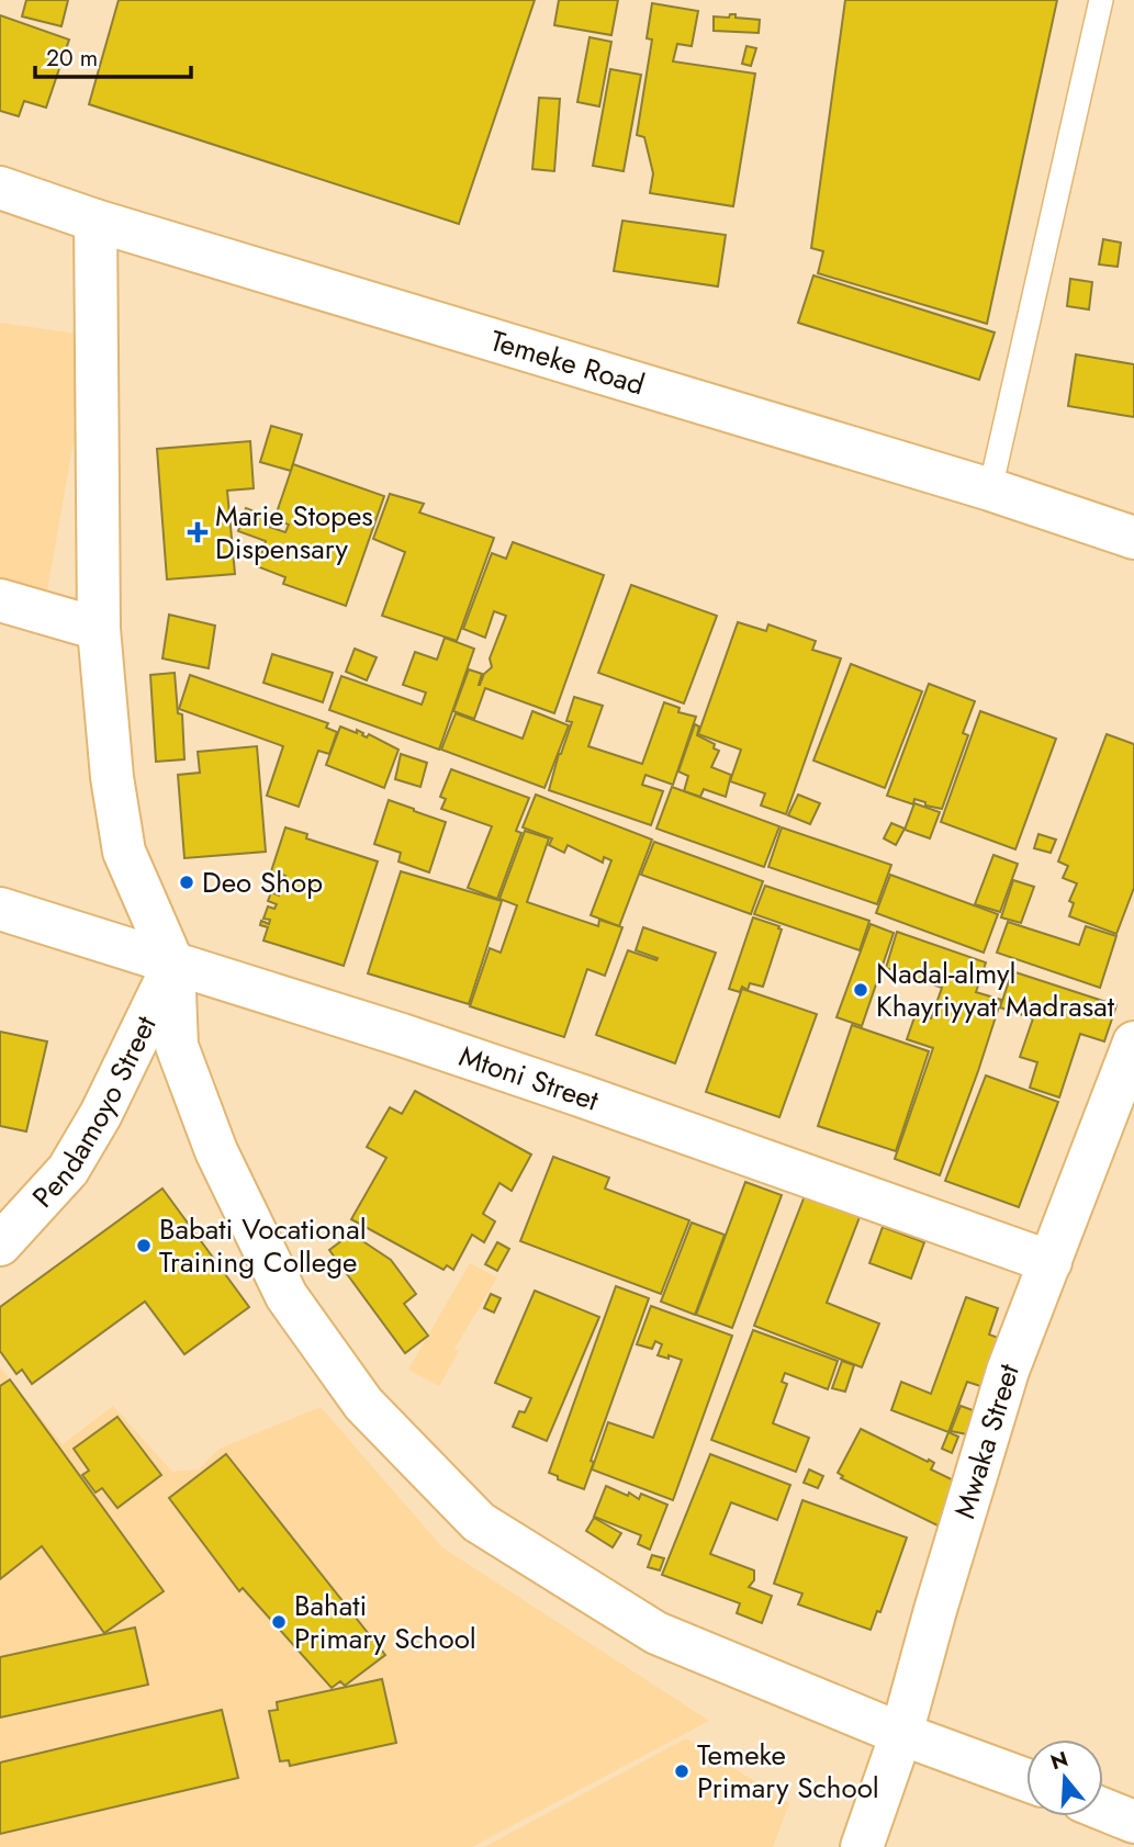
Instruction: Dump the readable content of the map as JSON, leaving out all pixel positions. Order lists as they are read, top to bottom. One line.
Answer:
{"streets":{"street":["Temeke Road","Mtoni Street","Pendamoyo Street","Mwaka Street"]},"crossings":[["Mtoni Street","Pendamoyo Street"],["Mtoni Street","Mwaka Street"]],"places":{"health":["Marie Stopes Dispensary"],"other":["Deo Shop","Nadal-almyl Khayriyyat Madrasat","Babati Vocational Training College","Bahati Primary School","Temeke Primary School"]},"scale_bar":"20 m","north":"top"}
